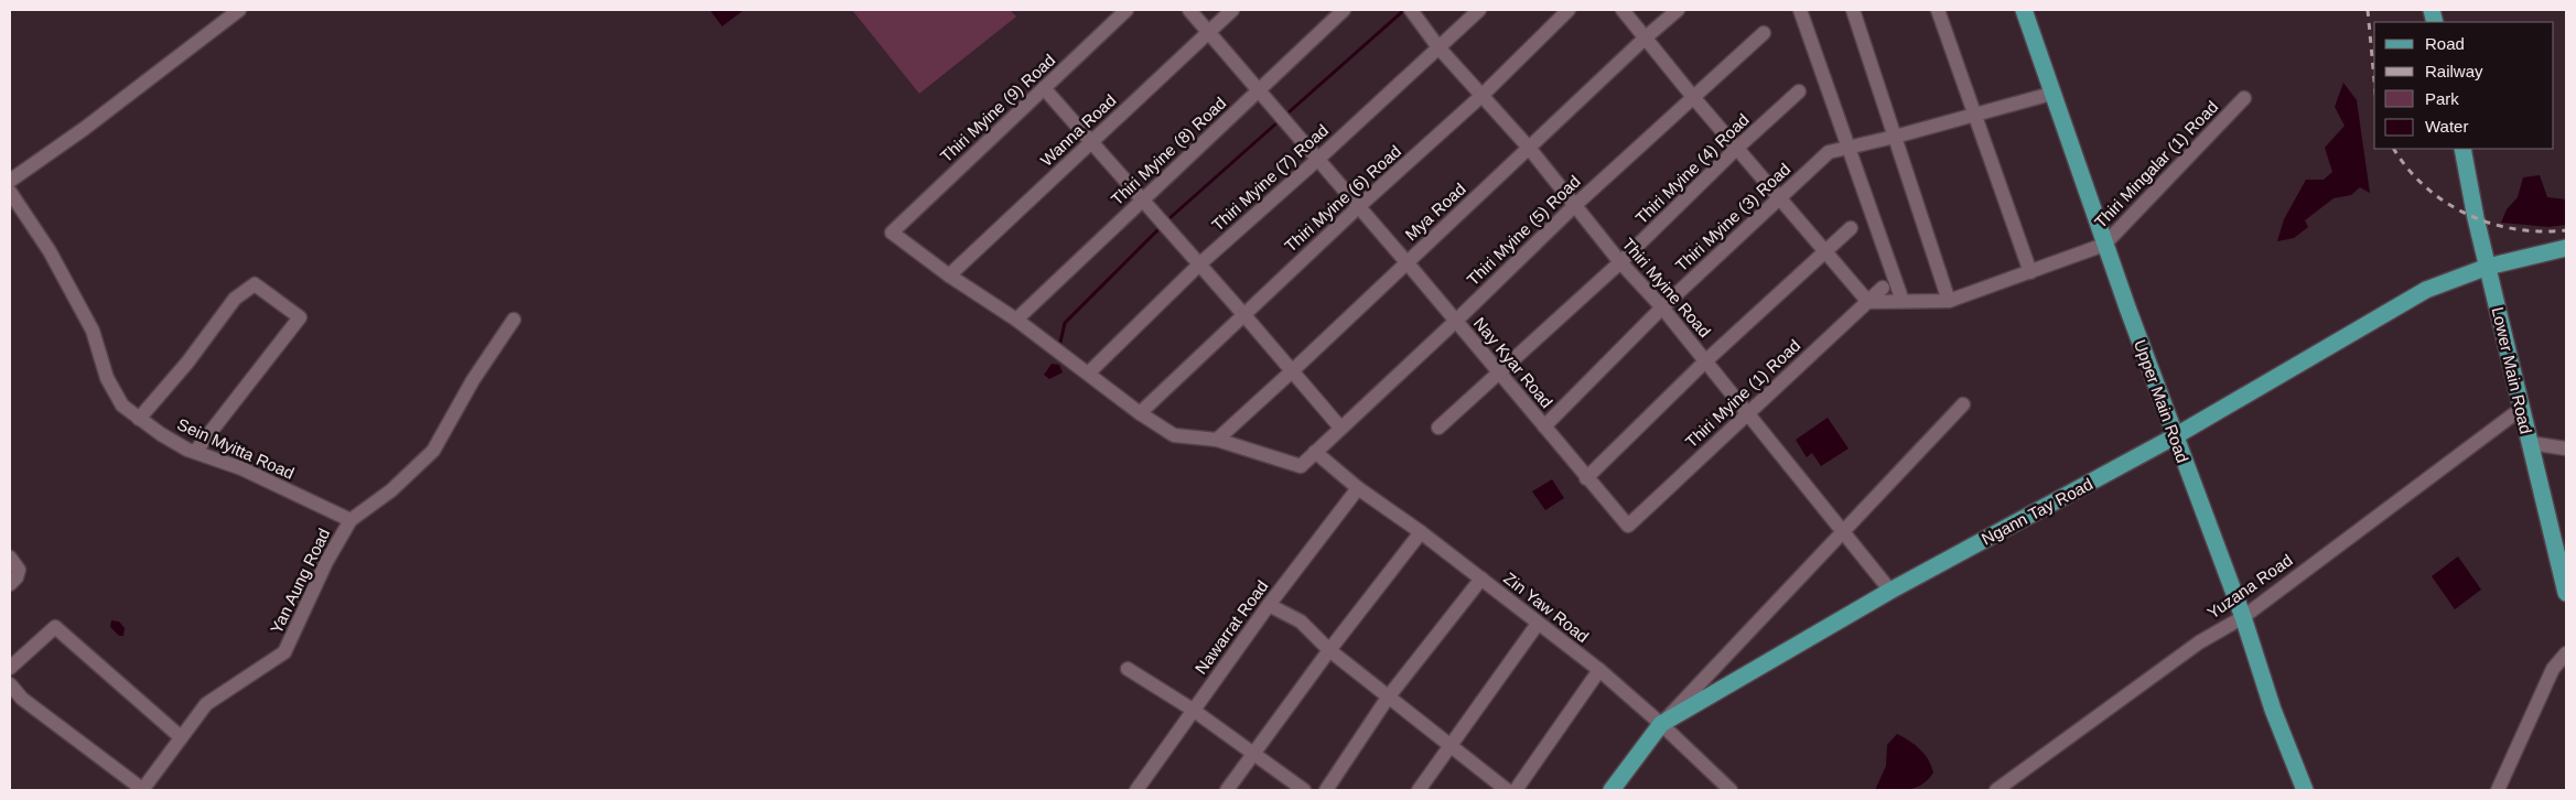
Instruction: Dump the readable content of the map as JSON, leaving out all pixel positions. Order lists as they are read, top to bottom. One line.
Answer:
{"streets":{"main road":["Lower Main Road","Upper Main Road","Ngann Tay Road"],"street":["Thiri Myine (9) Road","Wanna Road","Thiri Myine (8) Road","Thiri Mingalar (1) Road","Thiri Myine (4) Road","Thiri Myine (7) Road","Thiri Myine (6) Road","Mya Road","Thiri Myine (3) Road","Thiri Myine (5) Road","Thiri Myine Road","Nay Kyar Road","Thiri Myine (1) Road","Sein Myitta Road","Yan Aung Road","Yuzana Road","Zin Yaw Road","Nawarrat Road"]},"crossings":[["Thiri Myine (9) Road","Wanna Road"],["Wanna Road","Nay Kyar Road"],["Thiri Myine (8) Road","Nay Kyar Road"],["Thiri Mingalar (1) Road","Thiri Myine (1) Road"],["Thiri Mingalar (1) Road","Upper Main Road"],["Thiri Myine (4) Road","Thiri Myine Road"],["Thiri Myine (4) Road","Nay Kyar Road"],["Thiri Myine (7) Road","Thiri Myine Road"],["Thiri Myine (7) Road","Nay Kyar Road"],["Thiri Myine (6) Road","Thiri Myine Road"],["Thiri Myine (6) Road","Nay Kyar Road"],["Mya Road","Thiri Myine (5) Road"],["Mya Road","Thiri Myine Road"],["Mya Road","Nay Kyar Road"],["Thiri Myine (3) Road","Thiri Myine Road"],["Thiri Myine (3) Road","Nay Kyar Road"],["Thiri Myine (3) Road","Upper Main Road"],["Thiri Myine (5) Road","Thiri Myine Road"],["Thiri Myine (5) Road","Nay Kyar Road"],["Thiri Myine (5) Road","Zin Yaw Road"],["Thiri Myine Road","Thiri Myine (1) Road"],["Thiri Myine Road","Ngann Tay Road"],["Nay Kyar Road","Thiri Myine (1) Road"],["Lower Main Road","Ngann Tay Road"],["Lower Main Road","Yuzana Road"],["Upper Main Road","Ngann Tay Road"],["Upper Main Road","Yuzana Road"],["Sein Myitta Road","Yan Aung Road"],["Ngann Tay Road","Zin Yaw Road"],["Zin Yaw Road","Nawarrat Road"]],"legend":["Road","Railway","Park","Water"]}
